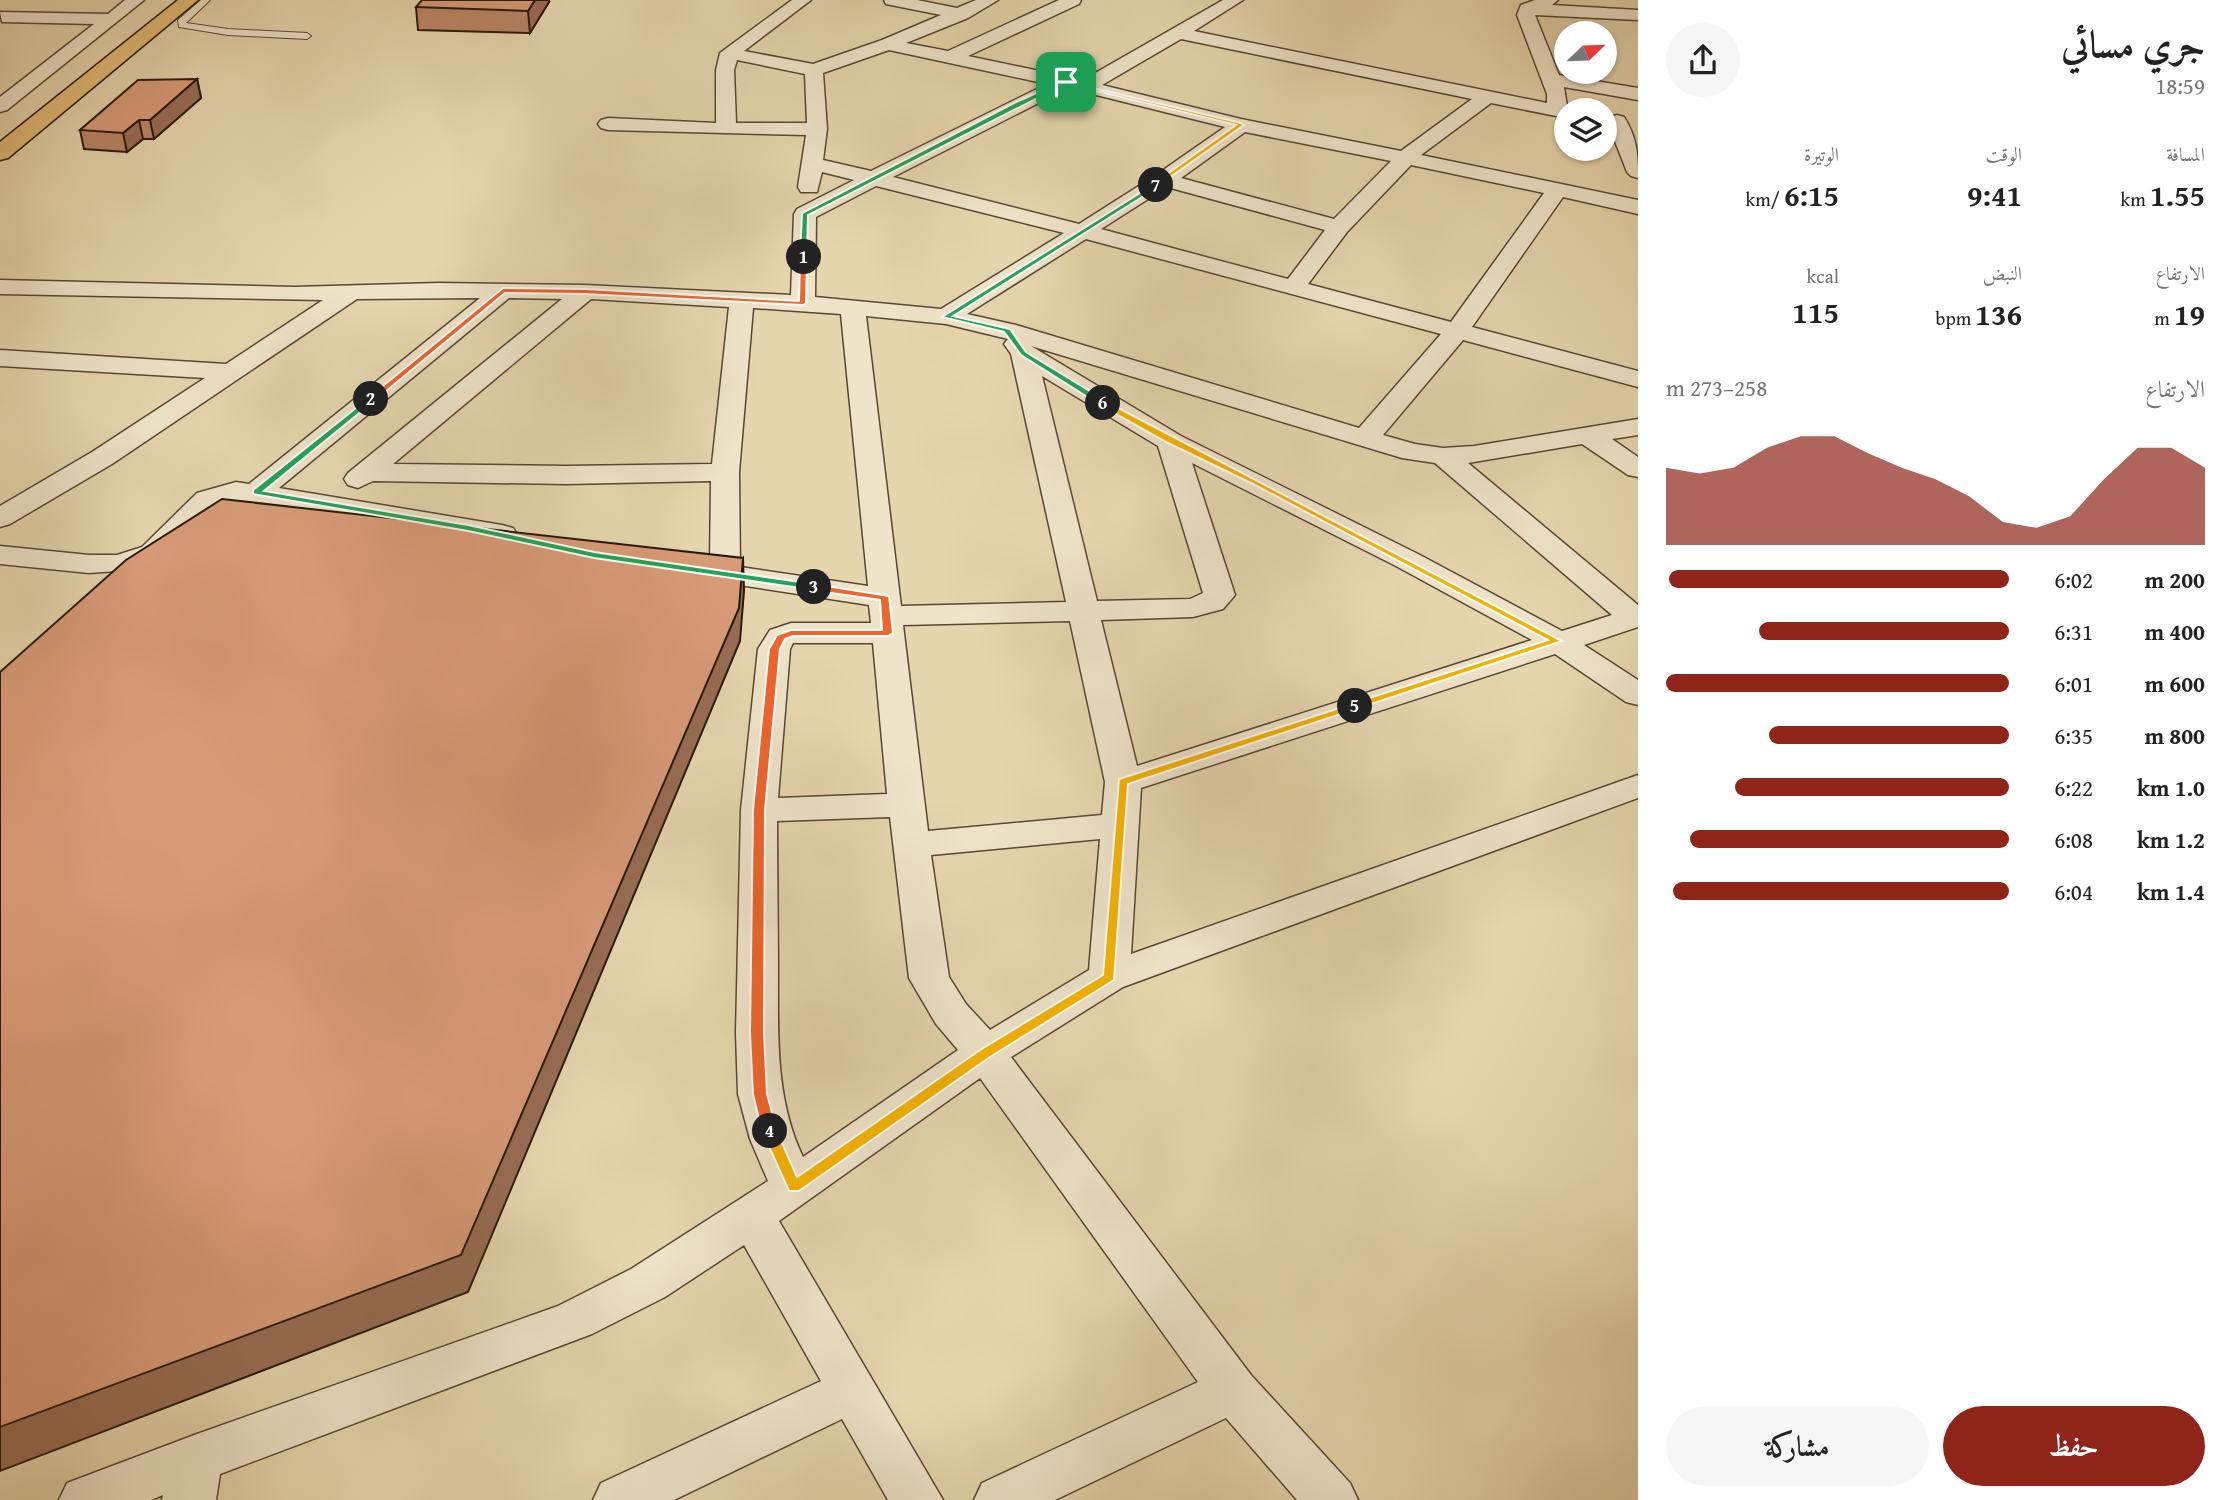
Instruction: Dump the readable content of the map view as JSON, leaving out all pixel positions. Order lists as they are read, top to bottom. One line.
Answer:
{"north":"top right","page":{"heading":["جري مسائي","18:59"],"stats":[["المسافة","1.55 km"],["الوقت","9:41"],["الوتيرة","6:15 /km"],["الارتفاع","19 m"],["النبض","136 bpm"],["kcal","115"]],"pins":["7","1","2","6","3","5","4"],"chart":["الارتفاع","258–273 m"],"list":[{"name":"200 m","note":"6:02"},{"name":"400 m","note":"6:31"},{"name":"600 m","note":"6:01"},{"name":"800 m","note":"6:35"},{"name":"1.0 km","note":"6:22"},{"name":"1.2 km","note":"6:08"},{"name":"1.4 km","note":"6:04"}],"buttons":["حفظ","مشاركة"]}}
